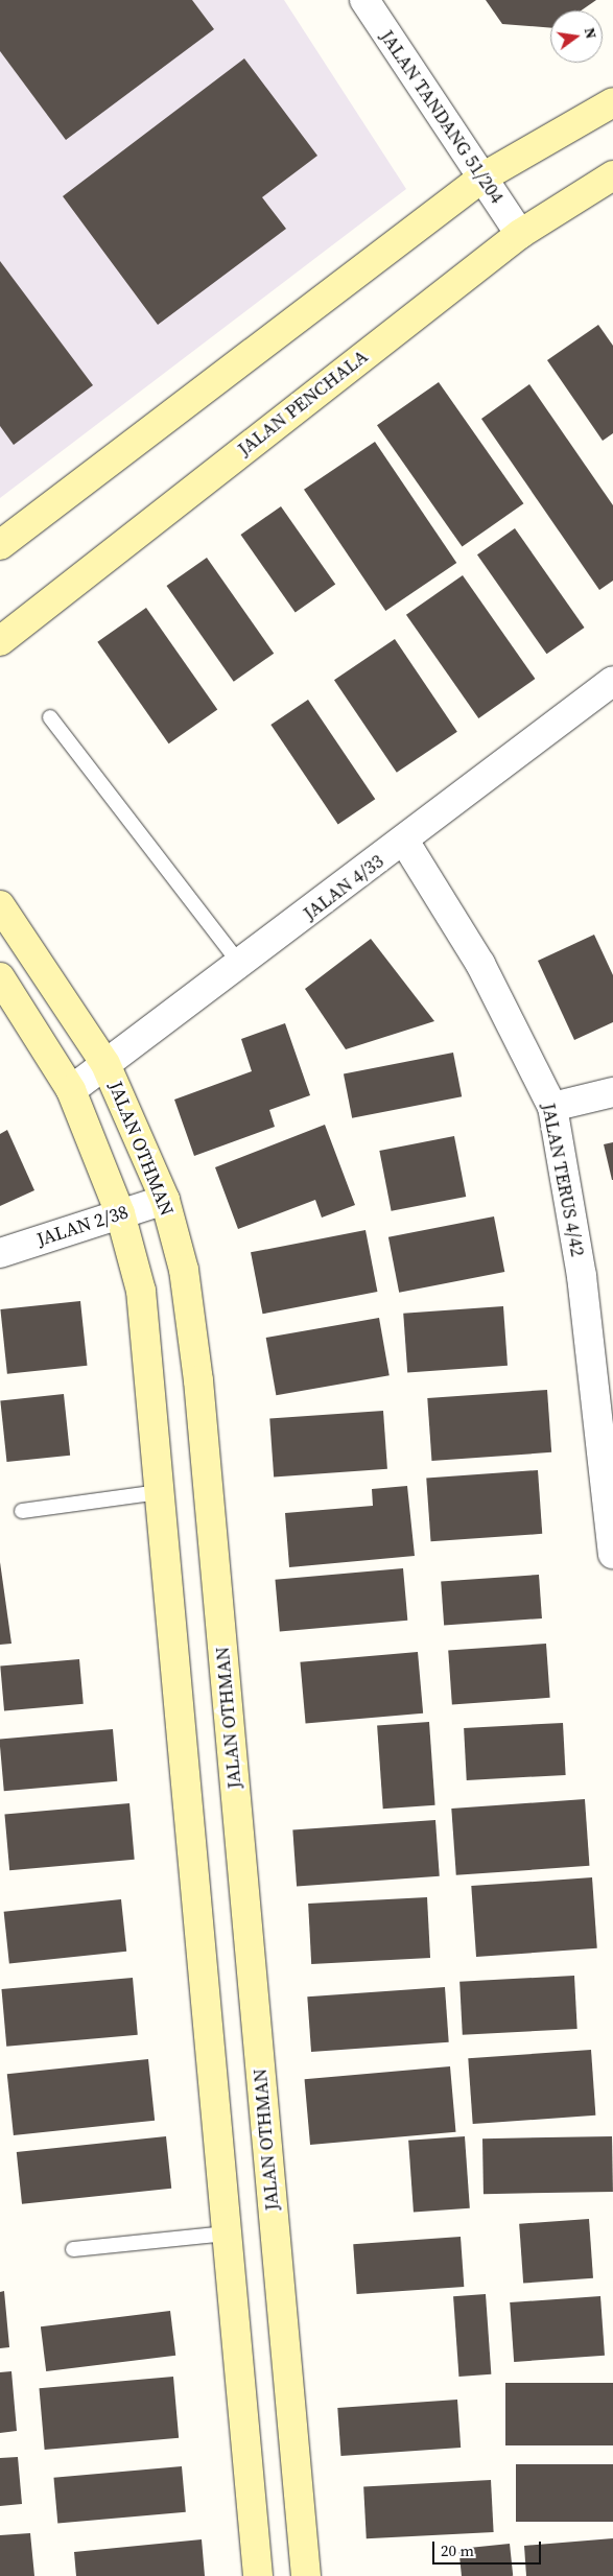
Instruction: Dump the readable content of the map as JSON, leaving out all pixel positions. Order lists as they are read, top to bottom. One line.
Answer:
{"streets":{"main road":["JALAN PENCHALA","JALAN OTHMAN"],"street":["JALAN TANDANG 51/204","JALAN 4/33","JALAN TERUS 4/42","JALAN 2/38"]},"crossings":[["JALAN TANDANG 51/204","JALAN PENCHALA"],["JALAN 4/33","JALAN OTHMAN"],["JALAN 4/33","JALAN TERUS 4/42"],["JALAN OTHMAN","JALAN 2/38"]],"scale_bar":"20 m","north":"right"}
